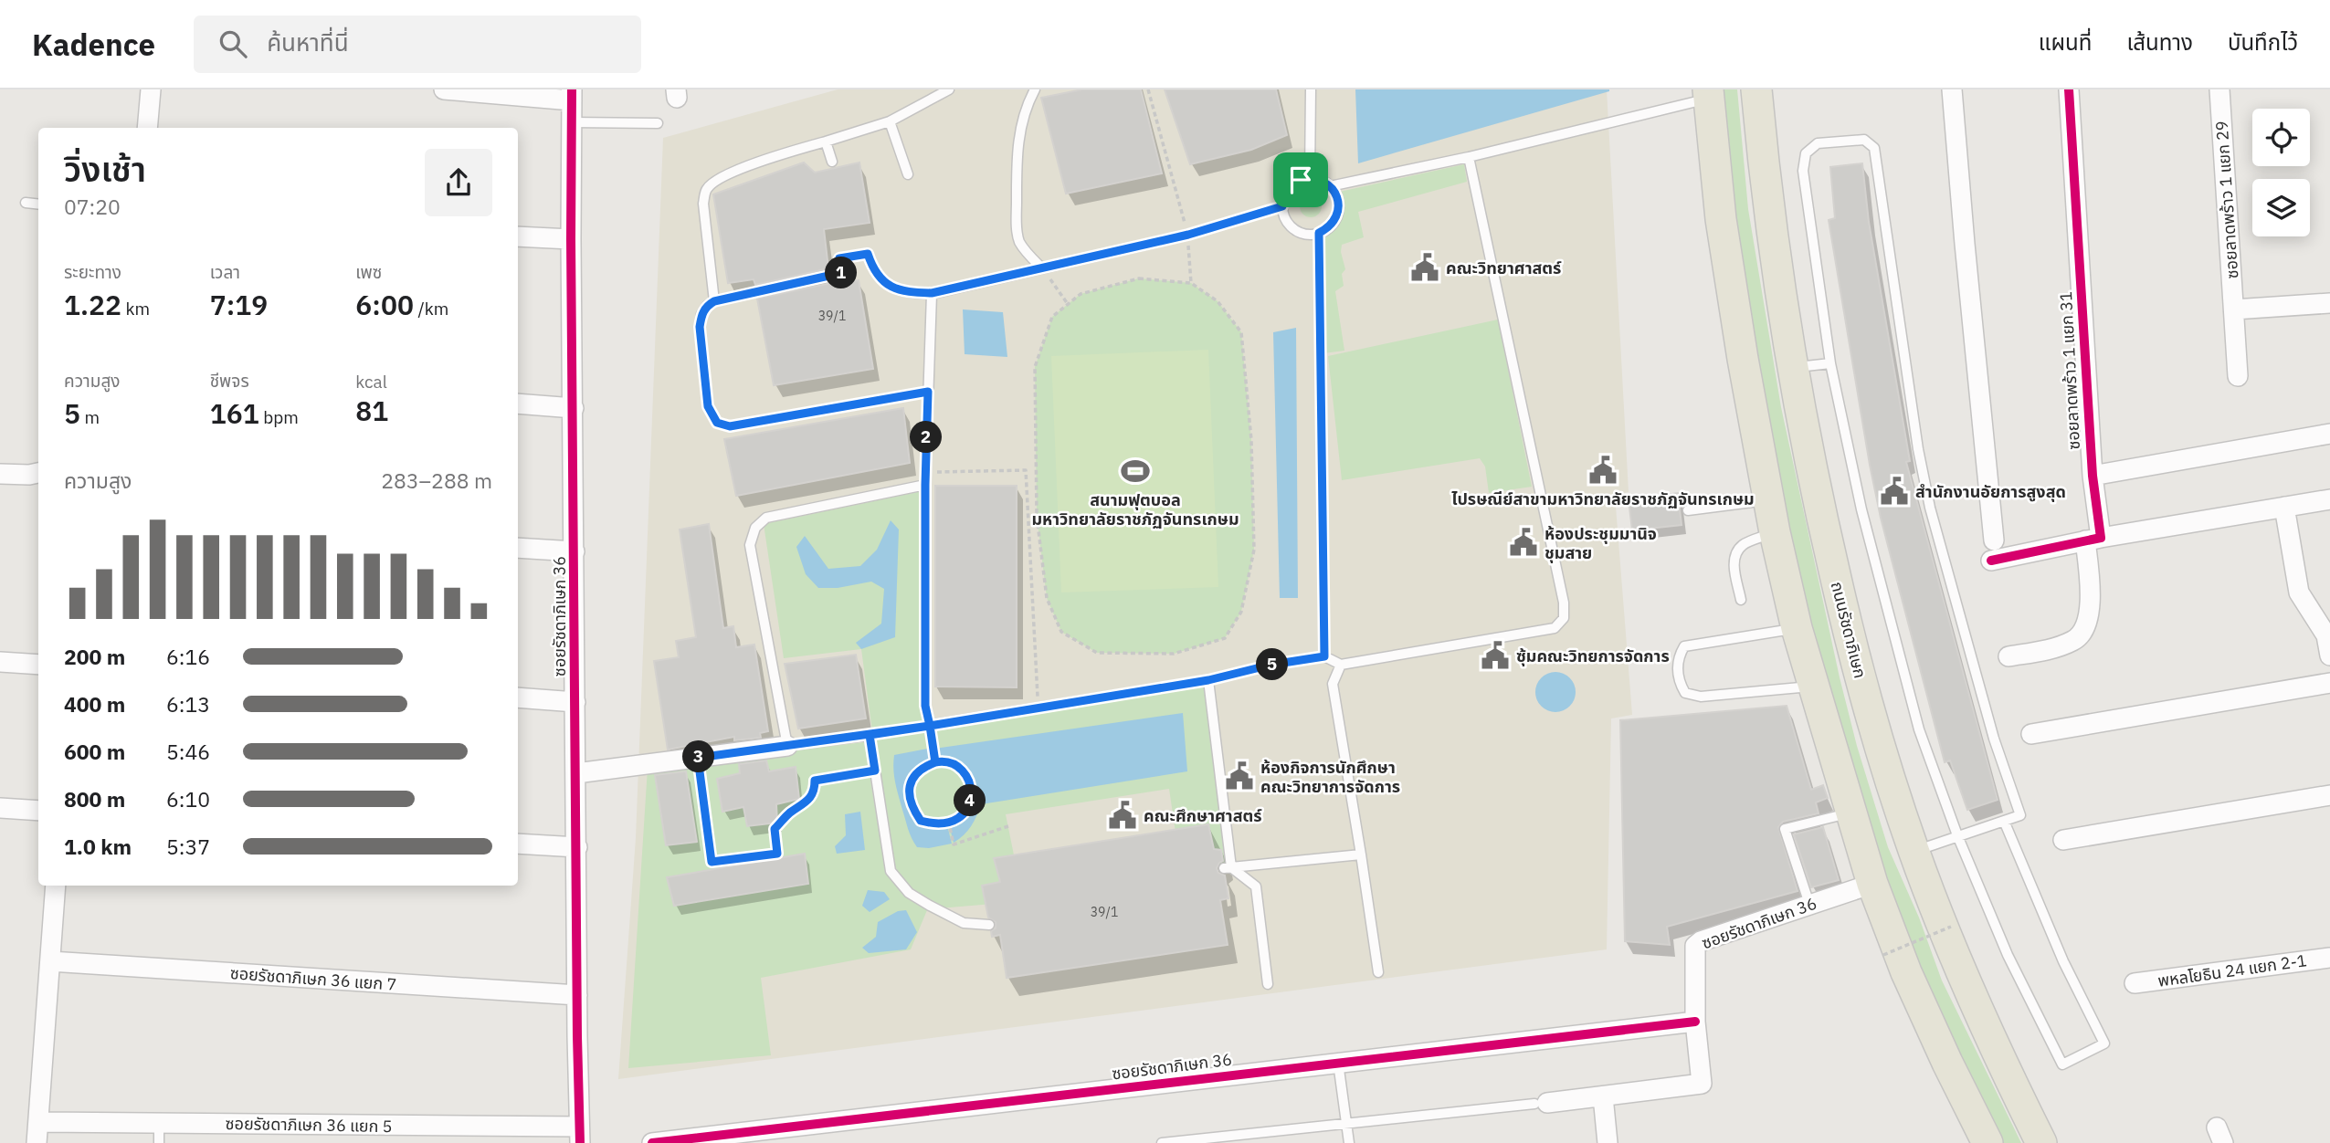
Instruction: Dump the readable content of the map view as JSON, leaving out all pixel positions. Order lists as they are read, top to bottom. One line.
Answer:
{"streets":{"main road":["ถนนรัชดาภิเษก"],"street":["ซอยลาดพร้าว 1 แยก 29","ซอยลาดพร้าว 1 แยก 31","ซอยรัชดาภิเษก 36","พหลโยธิน 24 แยก 2-1","ซอยรัชดาภิเษก 36 แยก 7","ซอยรัชดาภิเษก 36 แยก 5"]},"crossings":[["ซอยรัชดาภิเษก 36","ซอยรัชดาภิเษก 36 แยก 7"],["ซอยรัชดาภิเษก 36","ซอยรัชดาภิเษก 36 แยก 5"]],"places":{"public building":["คณะวิทยาศาสตร์","ไปรษณีย์สาขามหาวิทยาลัยราชภัฏจันทรเกษม","สำนักงานอัยการสูงสุด","ห้องประชุมมานิจ ชุมสาย","ซุ้มคณะวิทยการจัดการ","ห้องกิจการนักศึกษา คณะวิทยาการจัดการ","คณะศึกษาศาสตร์"],"sports":["สนามฟุตบอล มหาวิทยาลัยราชภัฏจันทรเกษม"]},"house_numbers":["39/1","39/1"],"page":{"header":"Kadence","search":"ค้นหาที่นี่","nav":["แผนที่","เส้นทาง","บันทึกไว้"],"heading":["วิ่งเช้า","07:20"],"stats":[["ระยะทาง","1.22 km"],["เวลา","7:19"],["เพซ","6:00 /km"],["ความสูง","5 m"],["ชีพจร","161 bpm"],["kcal","81"]],"pins":["1","2","5","3","4"],"chart":["ความสูง","283–288 m"],"list":[{"name":"200 m","note":"6:16"},{"name":"400 m","note":"6:13"},{"name":"600 m","note":"5:46"},{"name":"800 m","note":"6:10"},{"name":"1.0 km","note":"5:37"}]}}
